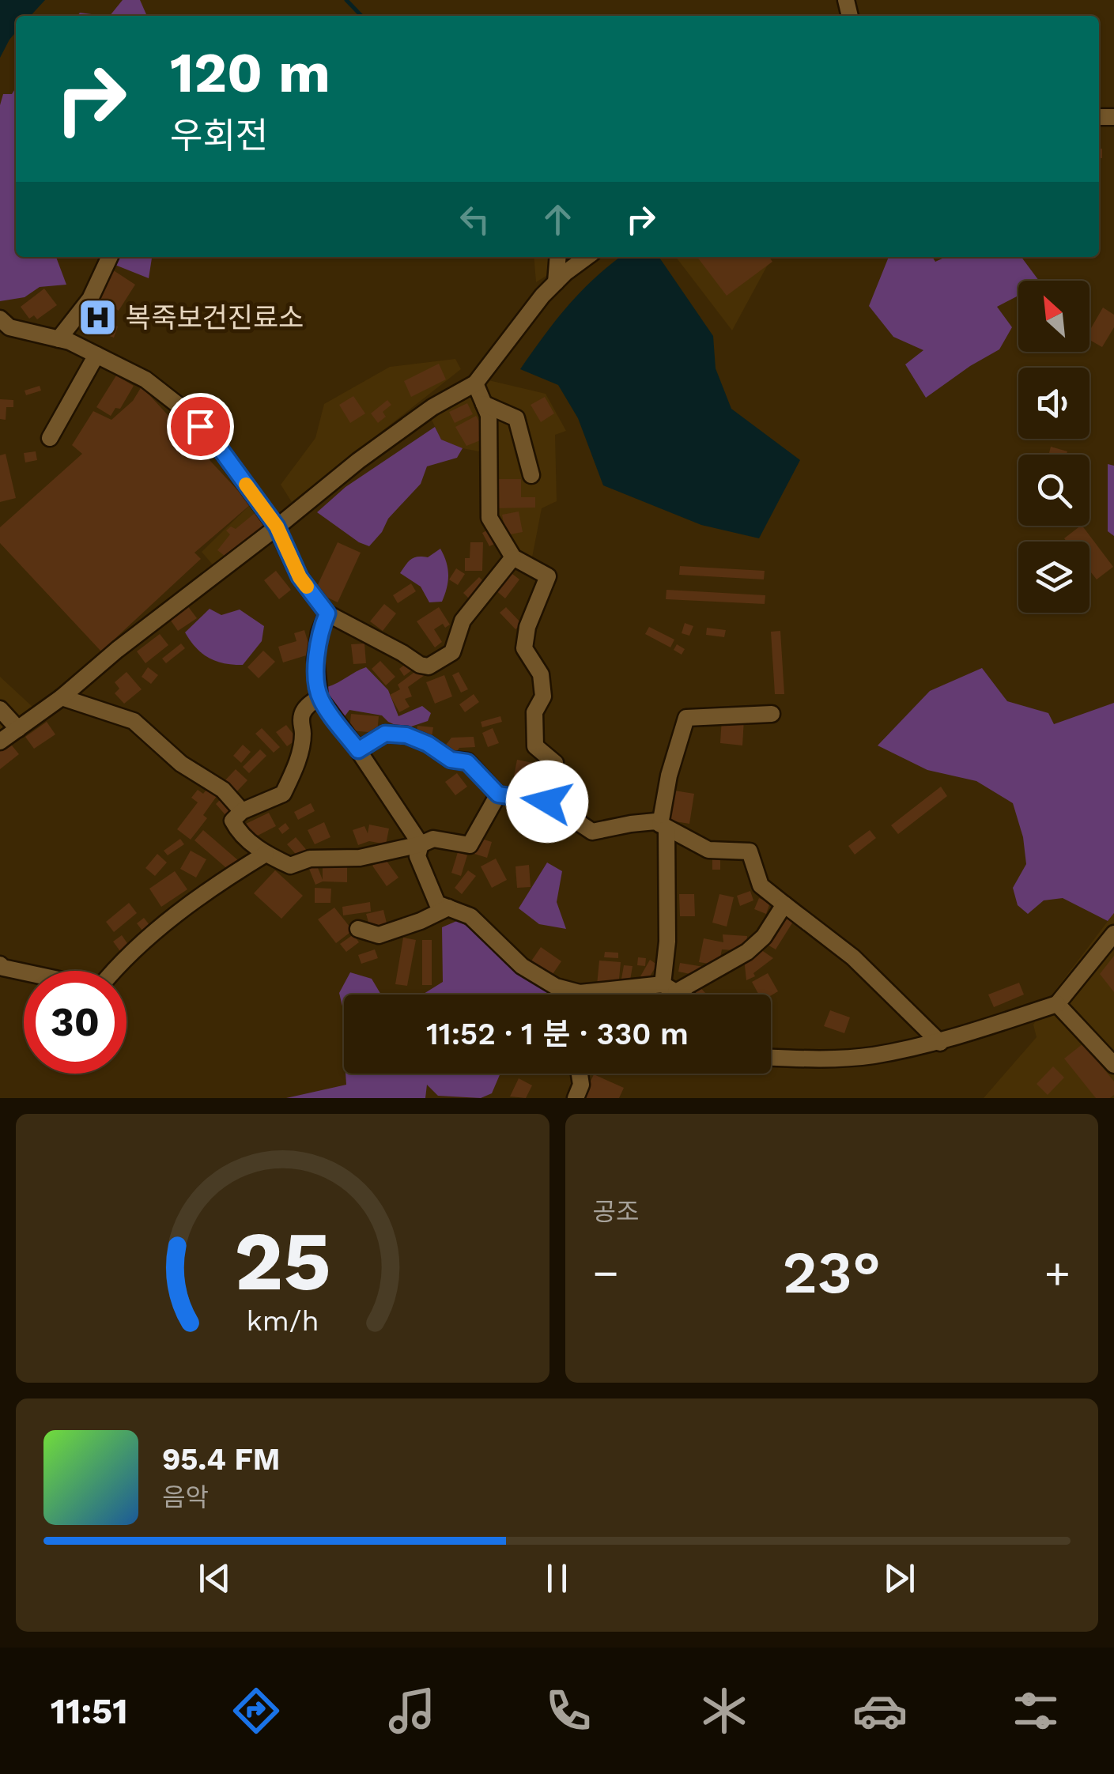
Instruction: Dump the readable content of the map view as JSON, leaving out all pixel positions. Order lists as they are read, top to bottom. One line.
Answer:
{"places":{"hospital":["복죽보건진료소"]},"north":"top left","page":{"turn":["120 m","우회전"],"limit":"30","trip":"11:52 · 1 분 · 330 m","tile":"공조","heat":["−","23°","+"],"song":["95.4 FM","음악"],"tabs":"11:51","gauge":["25","km/h"]}}
